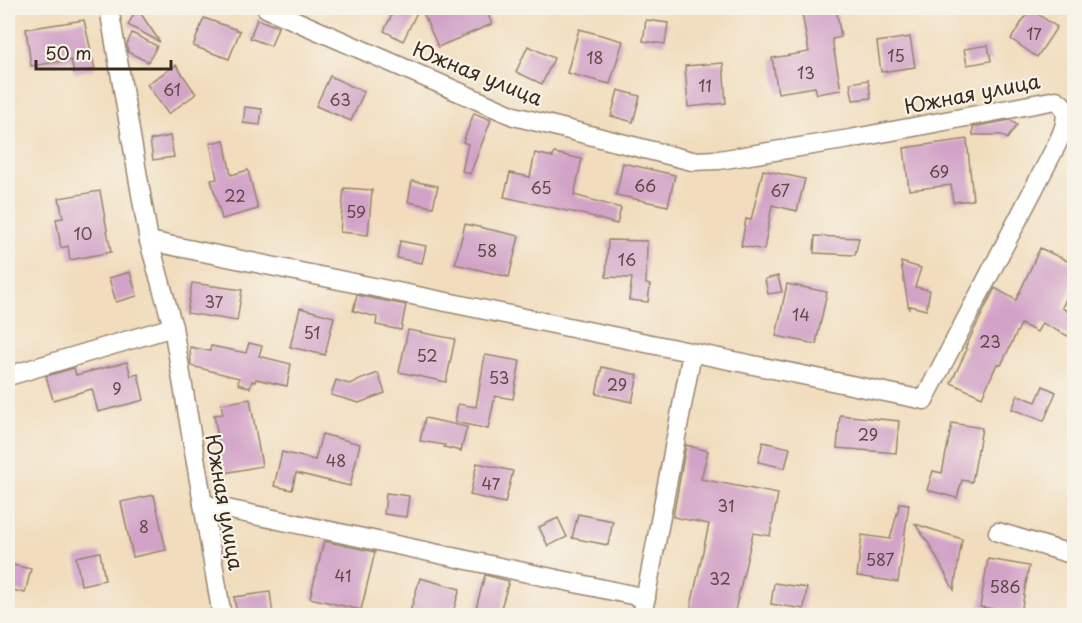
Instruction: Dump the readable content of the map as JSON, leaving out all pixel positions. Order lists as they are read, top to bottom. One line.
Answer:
{"streets":{"street":["Южная улица"]},"house_numbers":["17","15","18","13","11","61","63","69","66","65","67","22","59","10","58","16","37","14","51","23","52","53","29","9","29","48","47","31","8","587","41","32","586"],"scale_bar":"50 m"}
